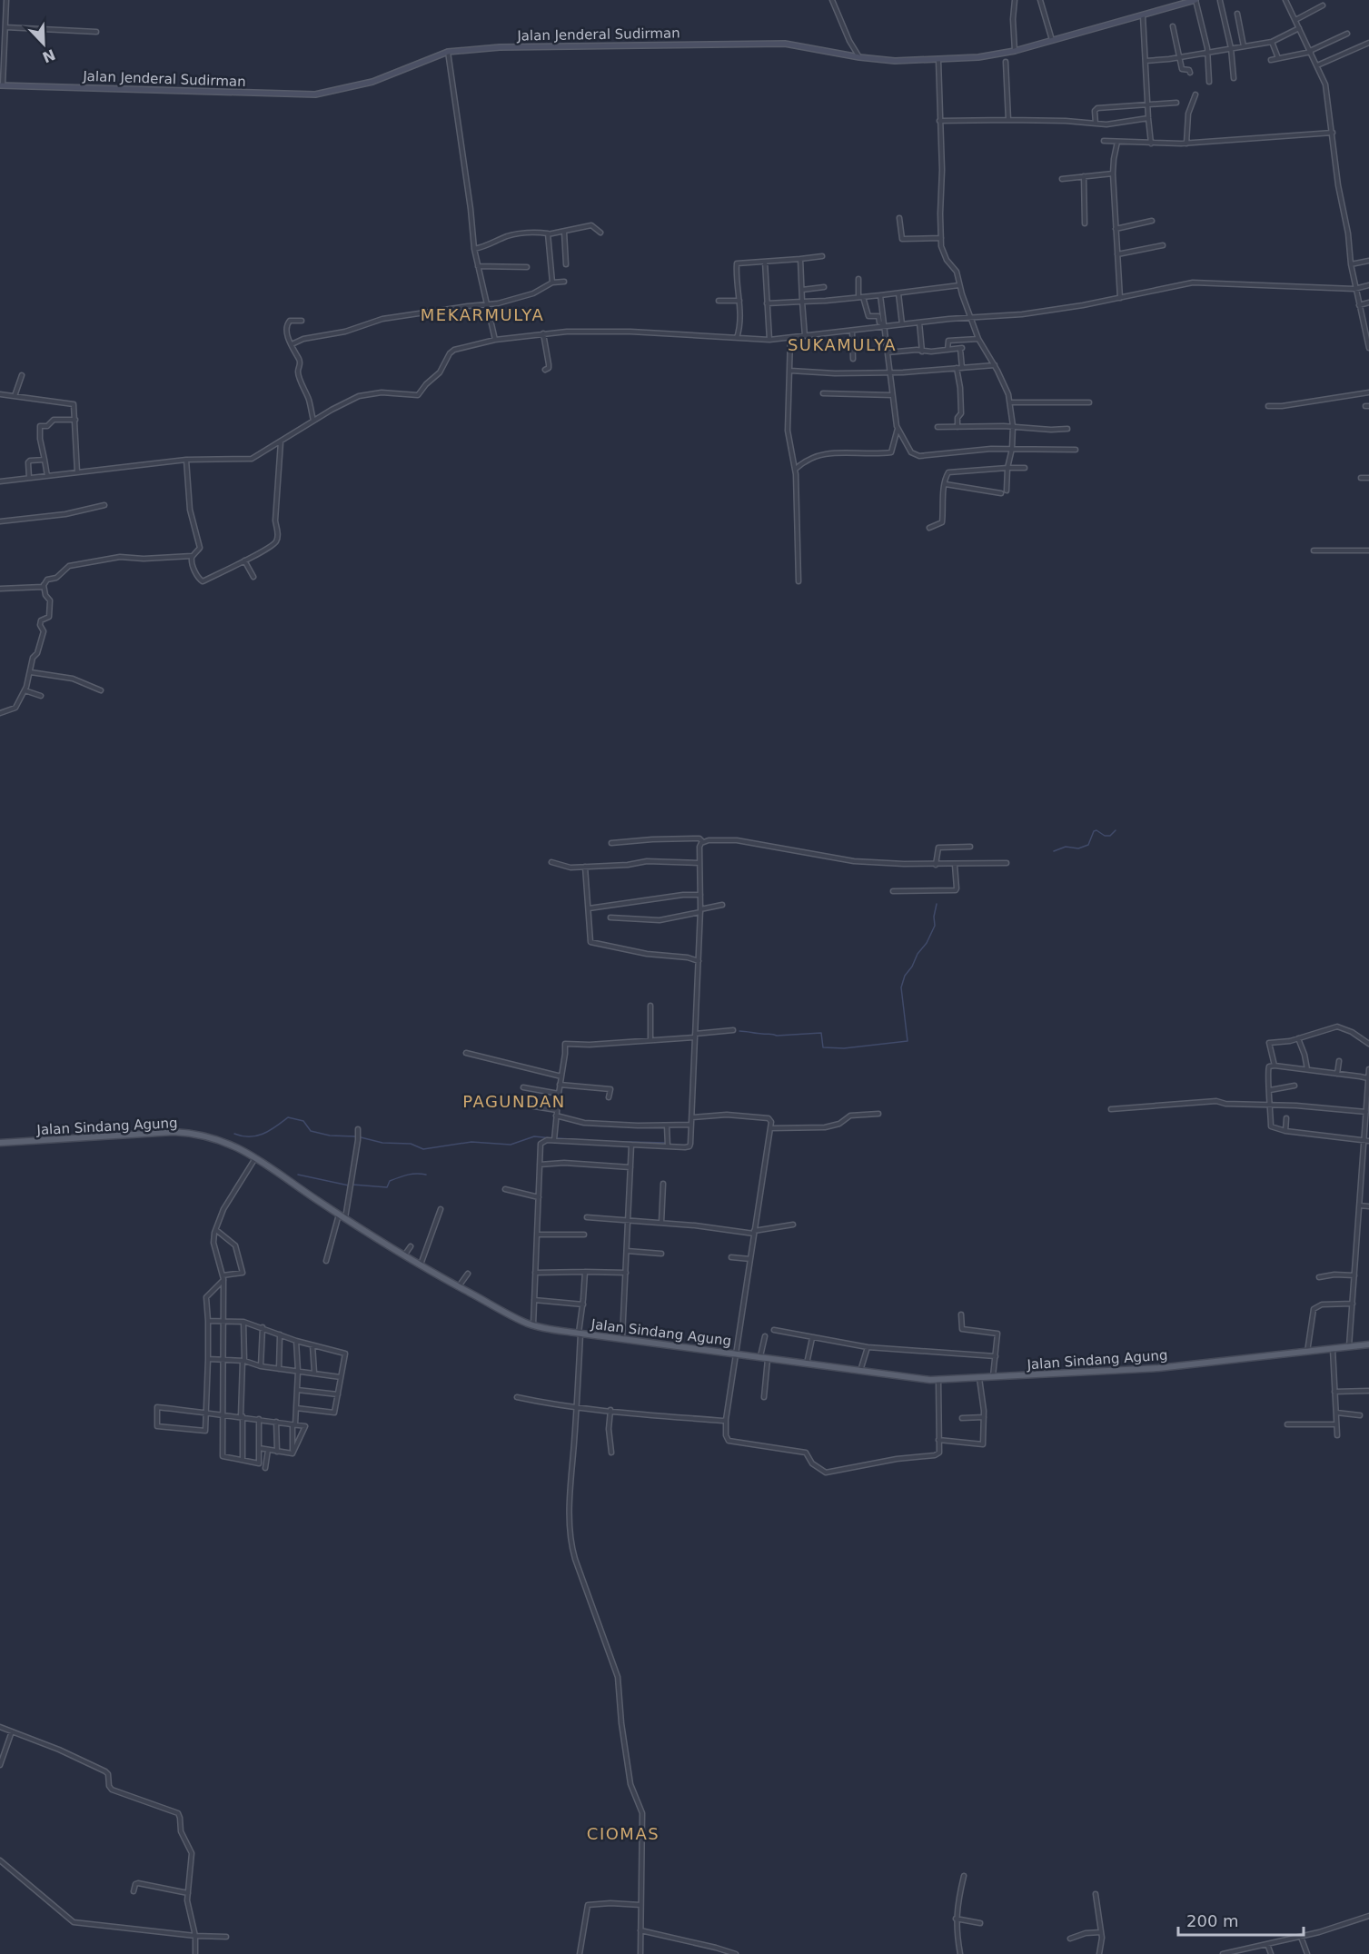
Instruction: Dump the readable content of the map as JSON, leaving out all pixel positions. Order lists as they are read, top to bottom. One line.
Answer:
{"streets":{"main road":["Jalan Jenderal Sudirman","Jalan Sindang Agung"]},"districts":["MEKARMULYA","SUKAMULYA","PAGUNDAN","CIOMAS"],"scale_bar":"200 m","north":"bottom right"}
